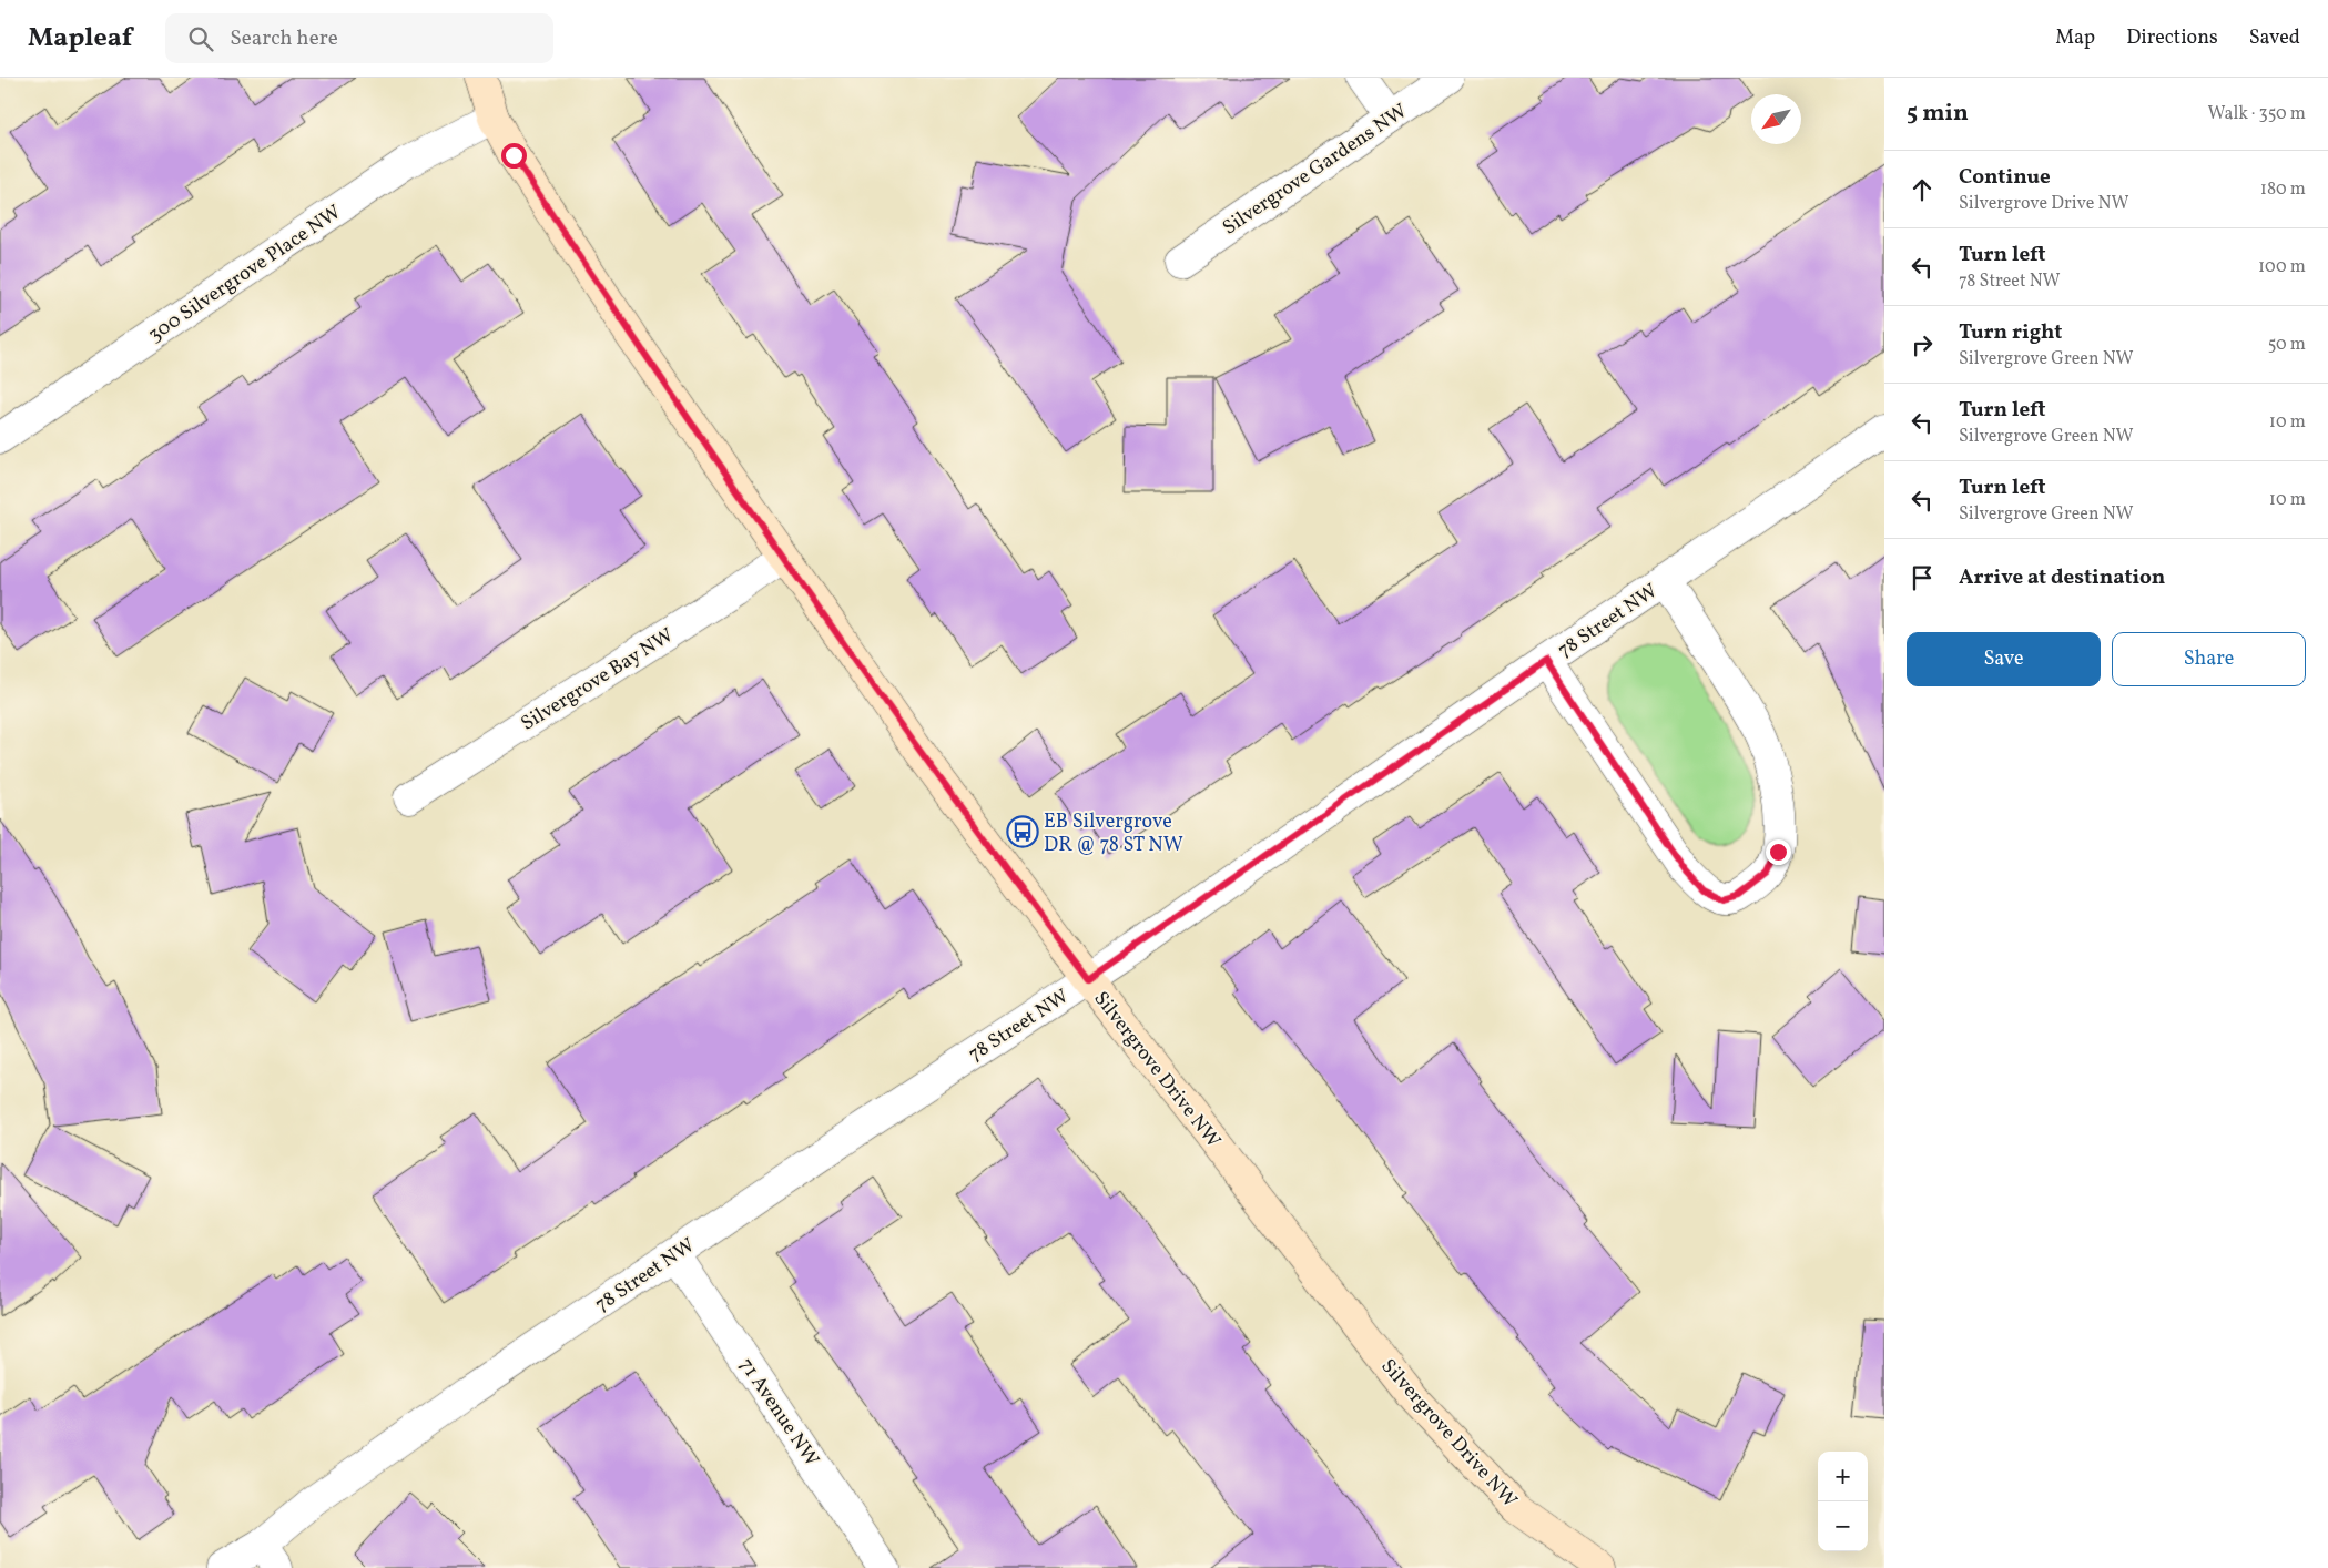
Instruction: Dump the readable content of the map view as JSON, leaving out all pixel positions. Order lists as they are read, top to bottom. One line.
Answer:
{"streets":{"street":["Silvergrove Gardens NW","300 Silvergrove Place NW","78 Street NW","Silvergrove Bay NW","Silvergrove Drive NW","71 Avenue NW"]},"crossings":[["300 Silvergrove Place NW","Silvergrove Drive NW"],["78 Street NW","Silvergrove Drive NW"],["78 Street NW","71 Avenue NW"],["Silvergrove Bay NW","Silvergrove Drive NW"]],"places":{"bus stop":["EB Silvergrove DR @ 78 ST NW"]},"north":"bottom left","page":{"header":"Mapleaf","search":"Search here","nav":["Map","Directions","Saved"],"heading":["5 min","Walk · 350 m"],"list":[["Continue","Silvergrove Drive NW","180 m"],["Turn left","78 Street NW","100 m"],["Turn right","Silvergrove Green NW","50 m"],["Turn left","Silvergrove Green NW","10 m"],["Turn left","Silvergrove Green NW","10 m"],"Arrive at destination"],"buttons":["Save","Share"],"map_buttons":["+","−"]}}
